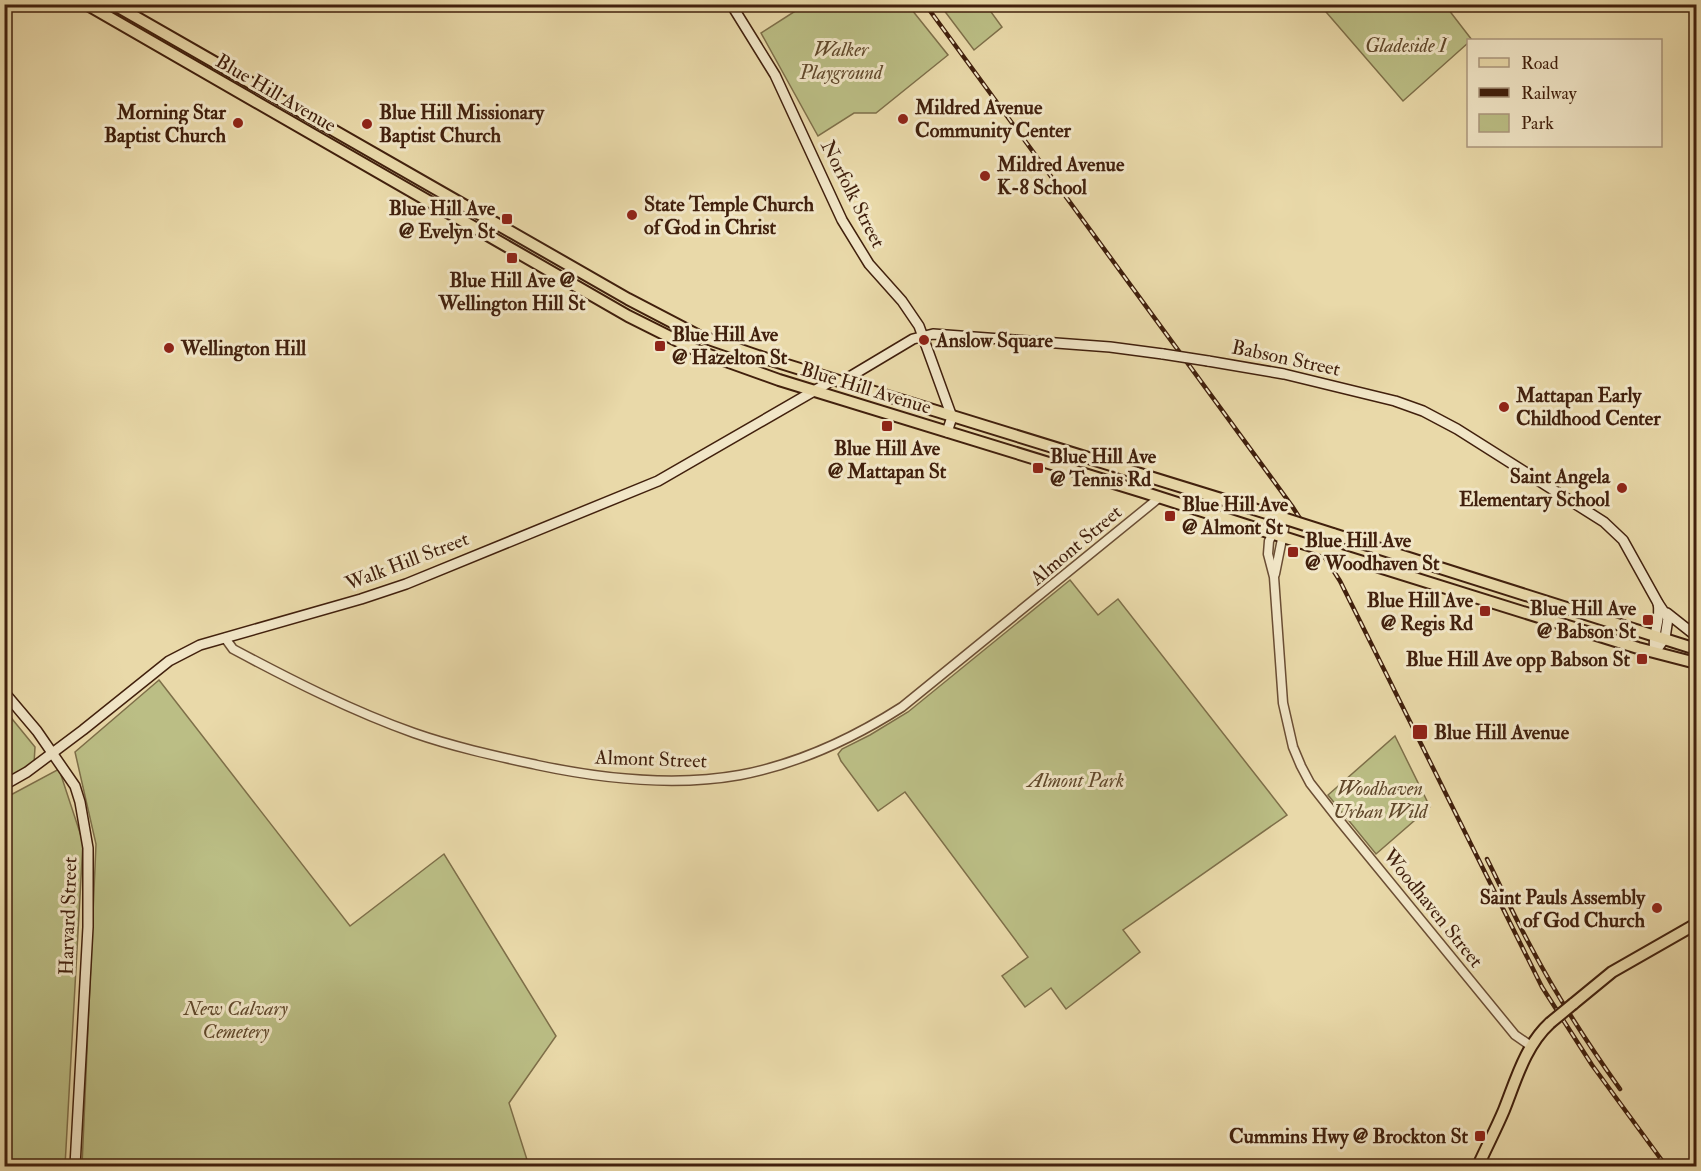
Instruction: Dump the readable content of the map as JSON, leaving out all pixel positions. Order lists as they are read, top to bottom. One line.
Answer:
{"streets":{"main road":["Blue Hill Avenue","Norfolk Street","Babson Street","Walk Hill Street","Harvard Street"],"street":["Almont Street","Woodhaven Street"]},"crossings":[["Blue Hill Avenue","Norfolk Street"],["Blue Hill Avenue","Babson Street"],["Blue Hill Avenue","Almont Street"],["Blue Hill Avenue","Walk Hill Street"],["Blue Hill Avenue","Woodhaven Street"],["Norfolk Street","Babson Street"],["Babson Street","Walk Hill Street"],["Almont Street","Walk Hill Street"],["Walk Hill Street","Harvard Street"]],"parks":["Gladeside I","Walker Playground","Almont Park","Woodhaven Urban Wild","New Calvary Cemetery"],"places":{"other":["Mildred Avenue Community Center","Morning Star Baptist Church","Blue Hill Missionary Baptist Church","Mildred Avenue K-8 School","State Temple Church of God in Christ","Anslow Square","Wellington Hill","Mattapan Early Childhood Center","Saint Angela Elementary School","Saint Pauls Assembly of God Church"],"transit":["Blue Hill Ave @ Evelyn St","Blue Hill Ave @ Wellington Hill St","Blue Hill Ave @ Hazelton St","Blue Hill Ave @ Mattapan St","Blue Hill Ave @ Tennis Rd","Blue Hill Ave @ Almont St","Blue Hill Ave @ Woodhaven St","Blue Hill Ave @ Regis Rd","Blue Hill Ave @ Babson St","Blue Hill Ave opp Babson St","Blue Hill Avenue","Cummins Hwy @ Brockton St"]},"legend":["Road","Railway","Park"]}
